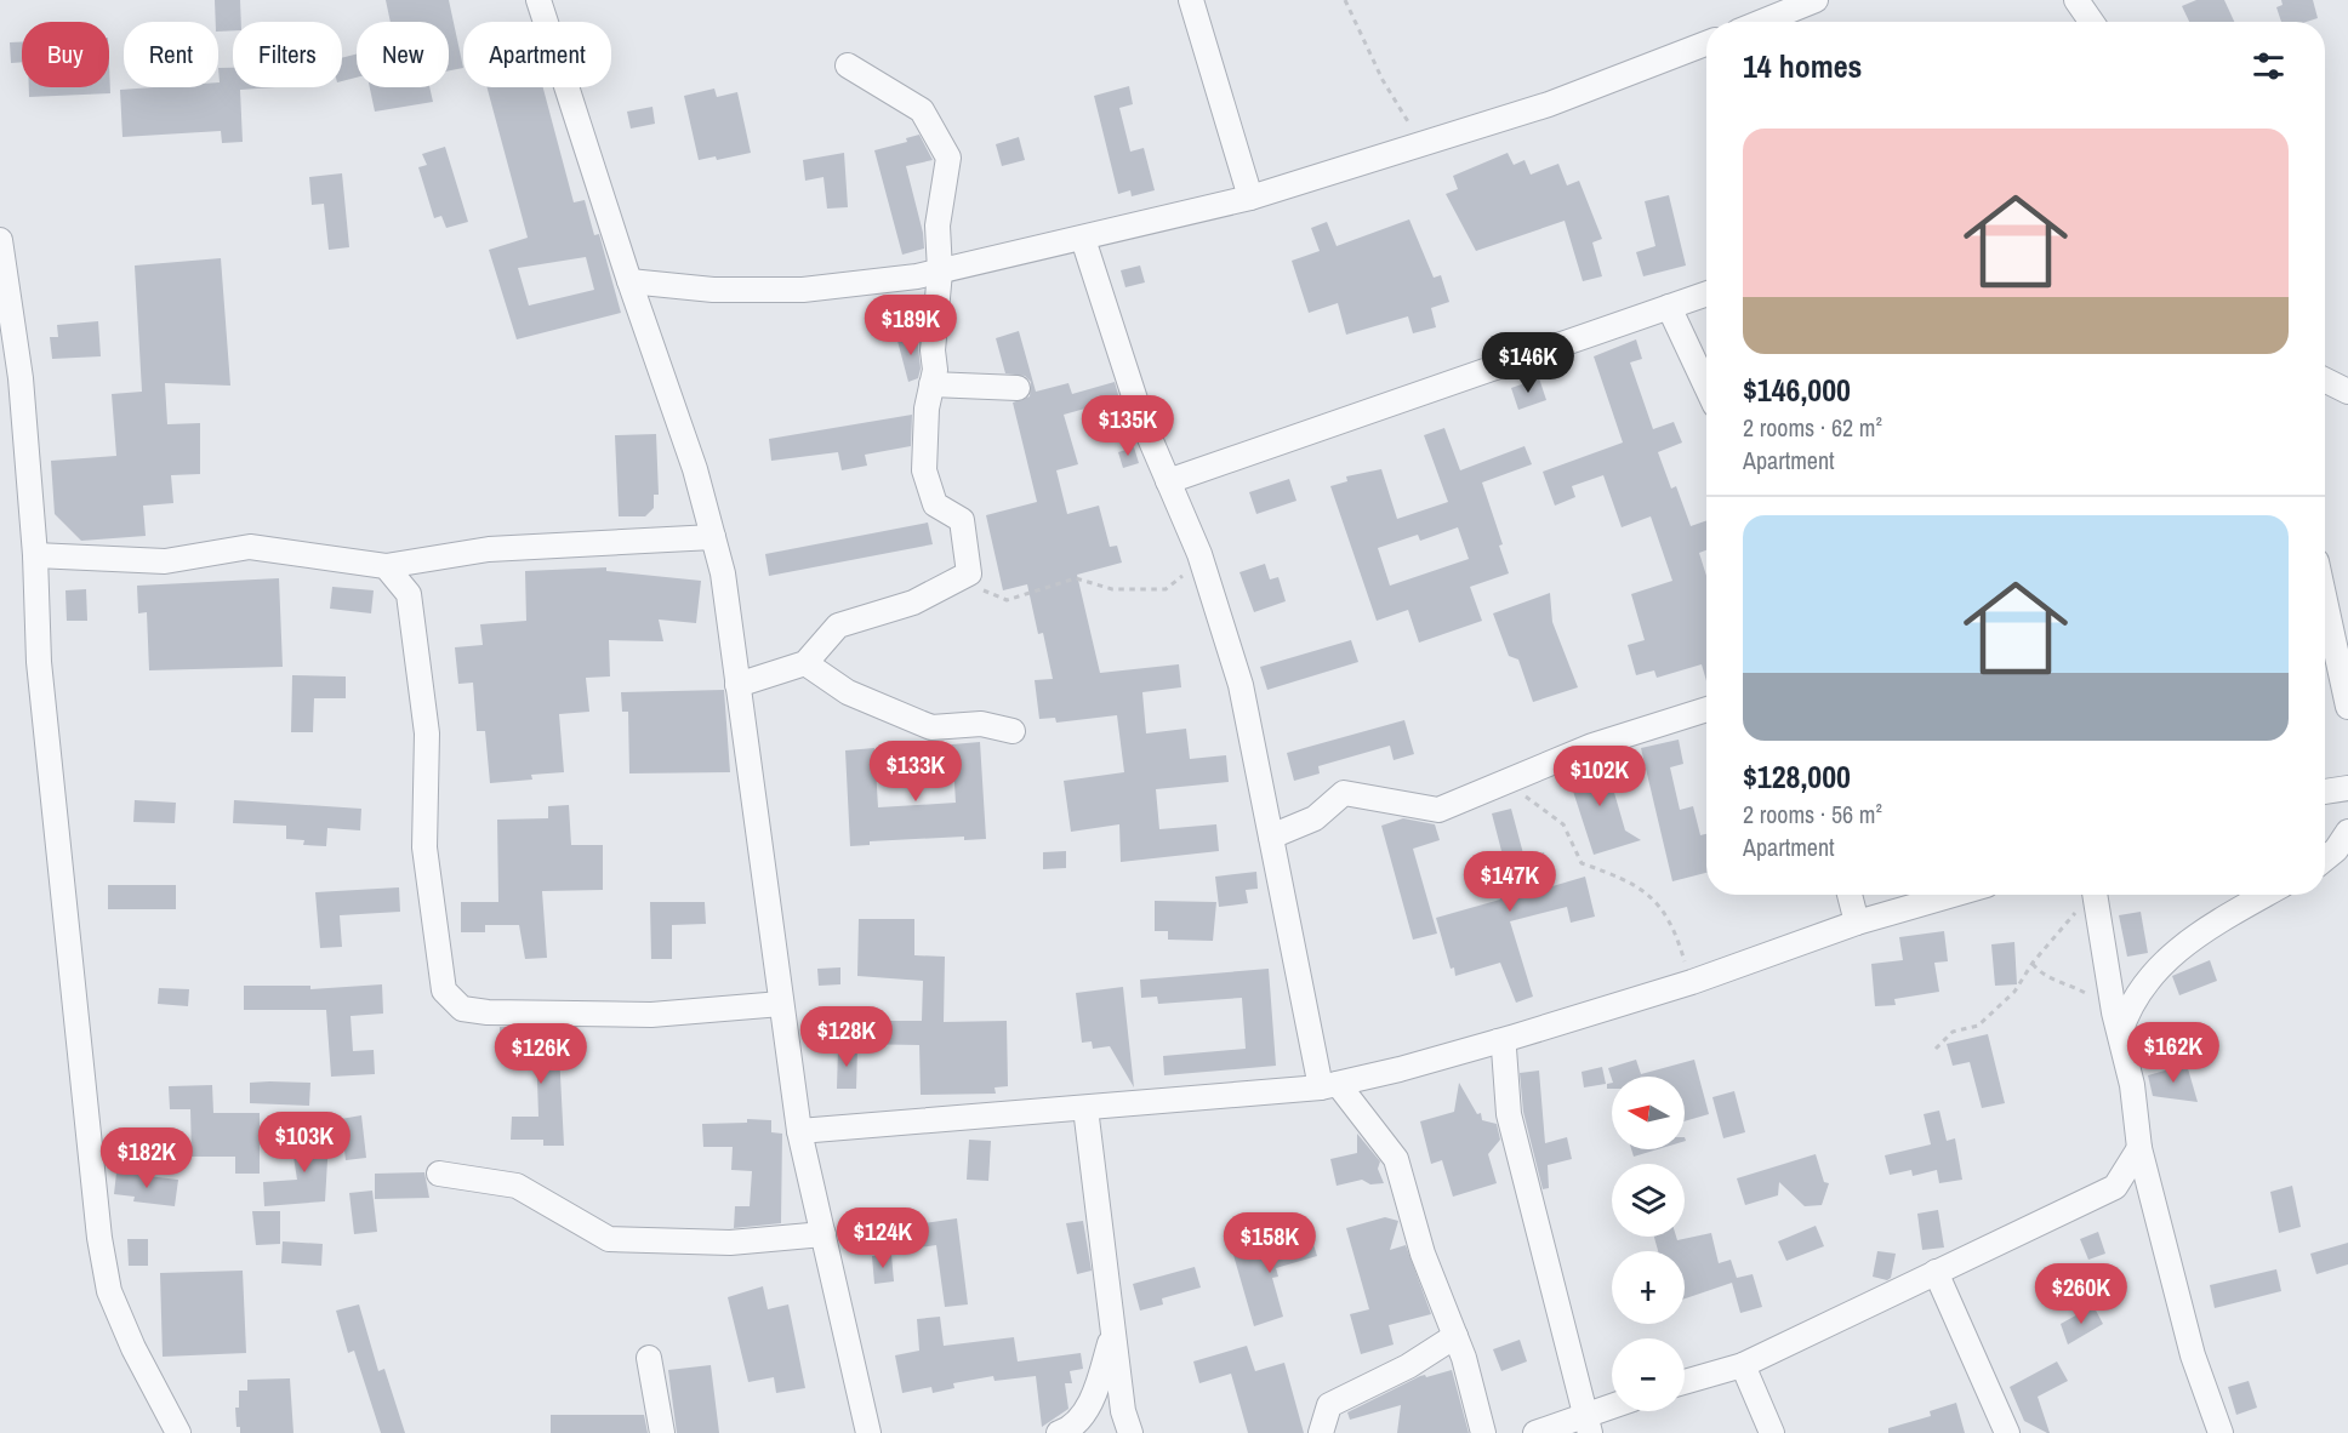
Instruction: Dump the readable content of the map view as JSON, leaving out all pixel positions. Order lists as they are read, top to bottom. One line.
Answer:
{"north":"left","page":{"chip":["Buy","Rent","Filters","New","Apartment"],"heading":"14 homes","list":[{"name":"$146,000","note":"2 rooms · 62 m² · Apartment"},{"name":"$128,000","note":"2 rooms · 56 m² · Apartment"}],"price":["$189K","$146K","$135K","$133K","$102K","$147K","$128K","$162K","$126K","$103K","$182K","$124K","$158K","$260K"],"map_buttons":["+","−"]}}
